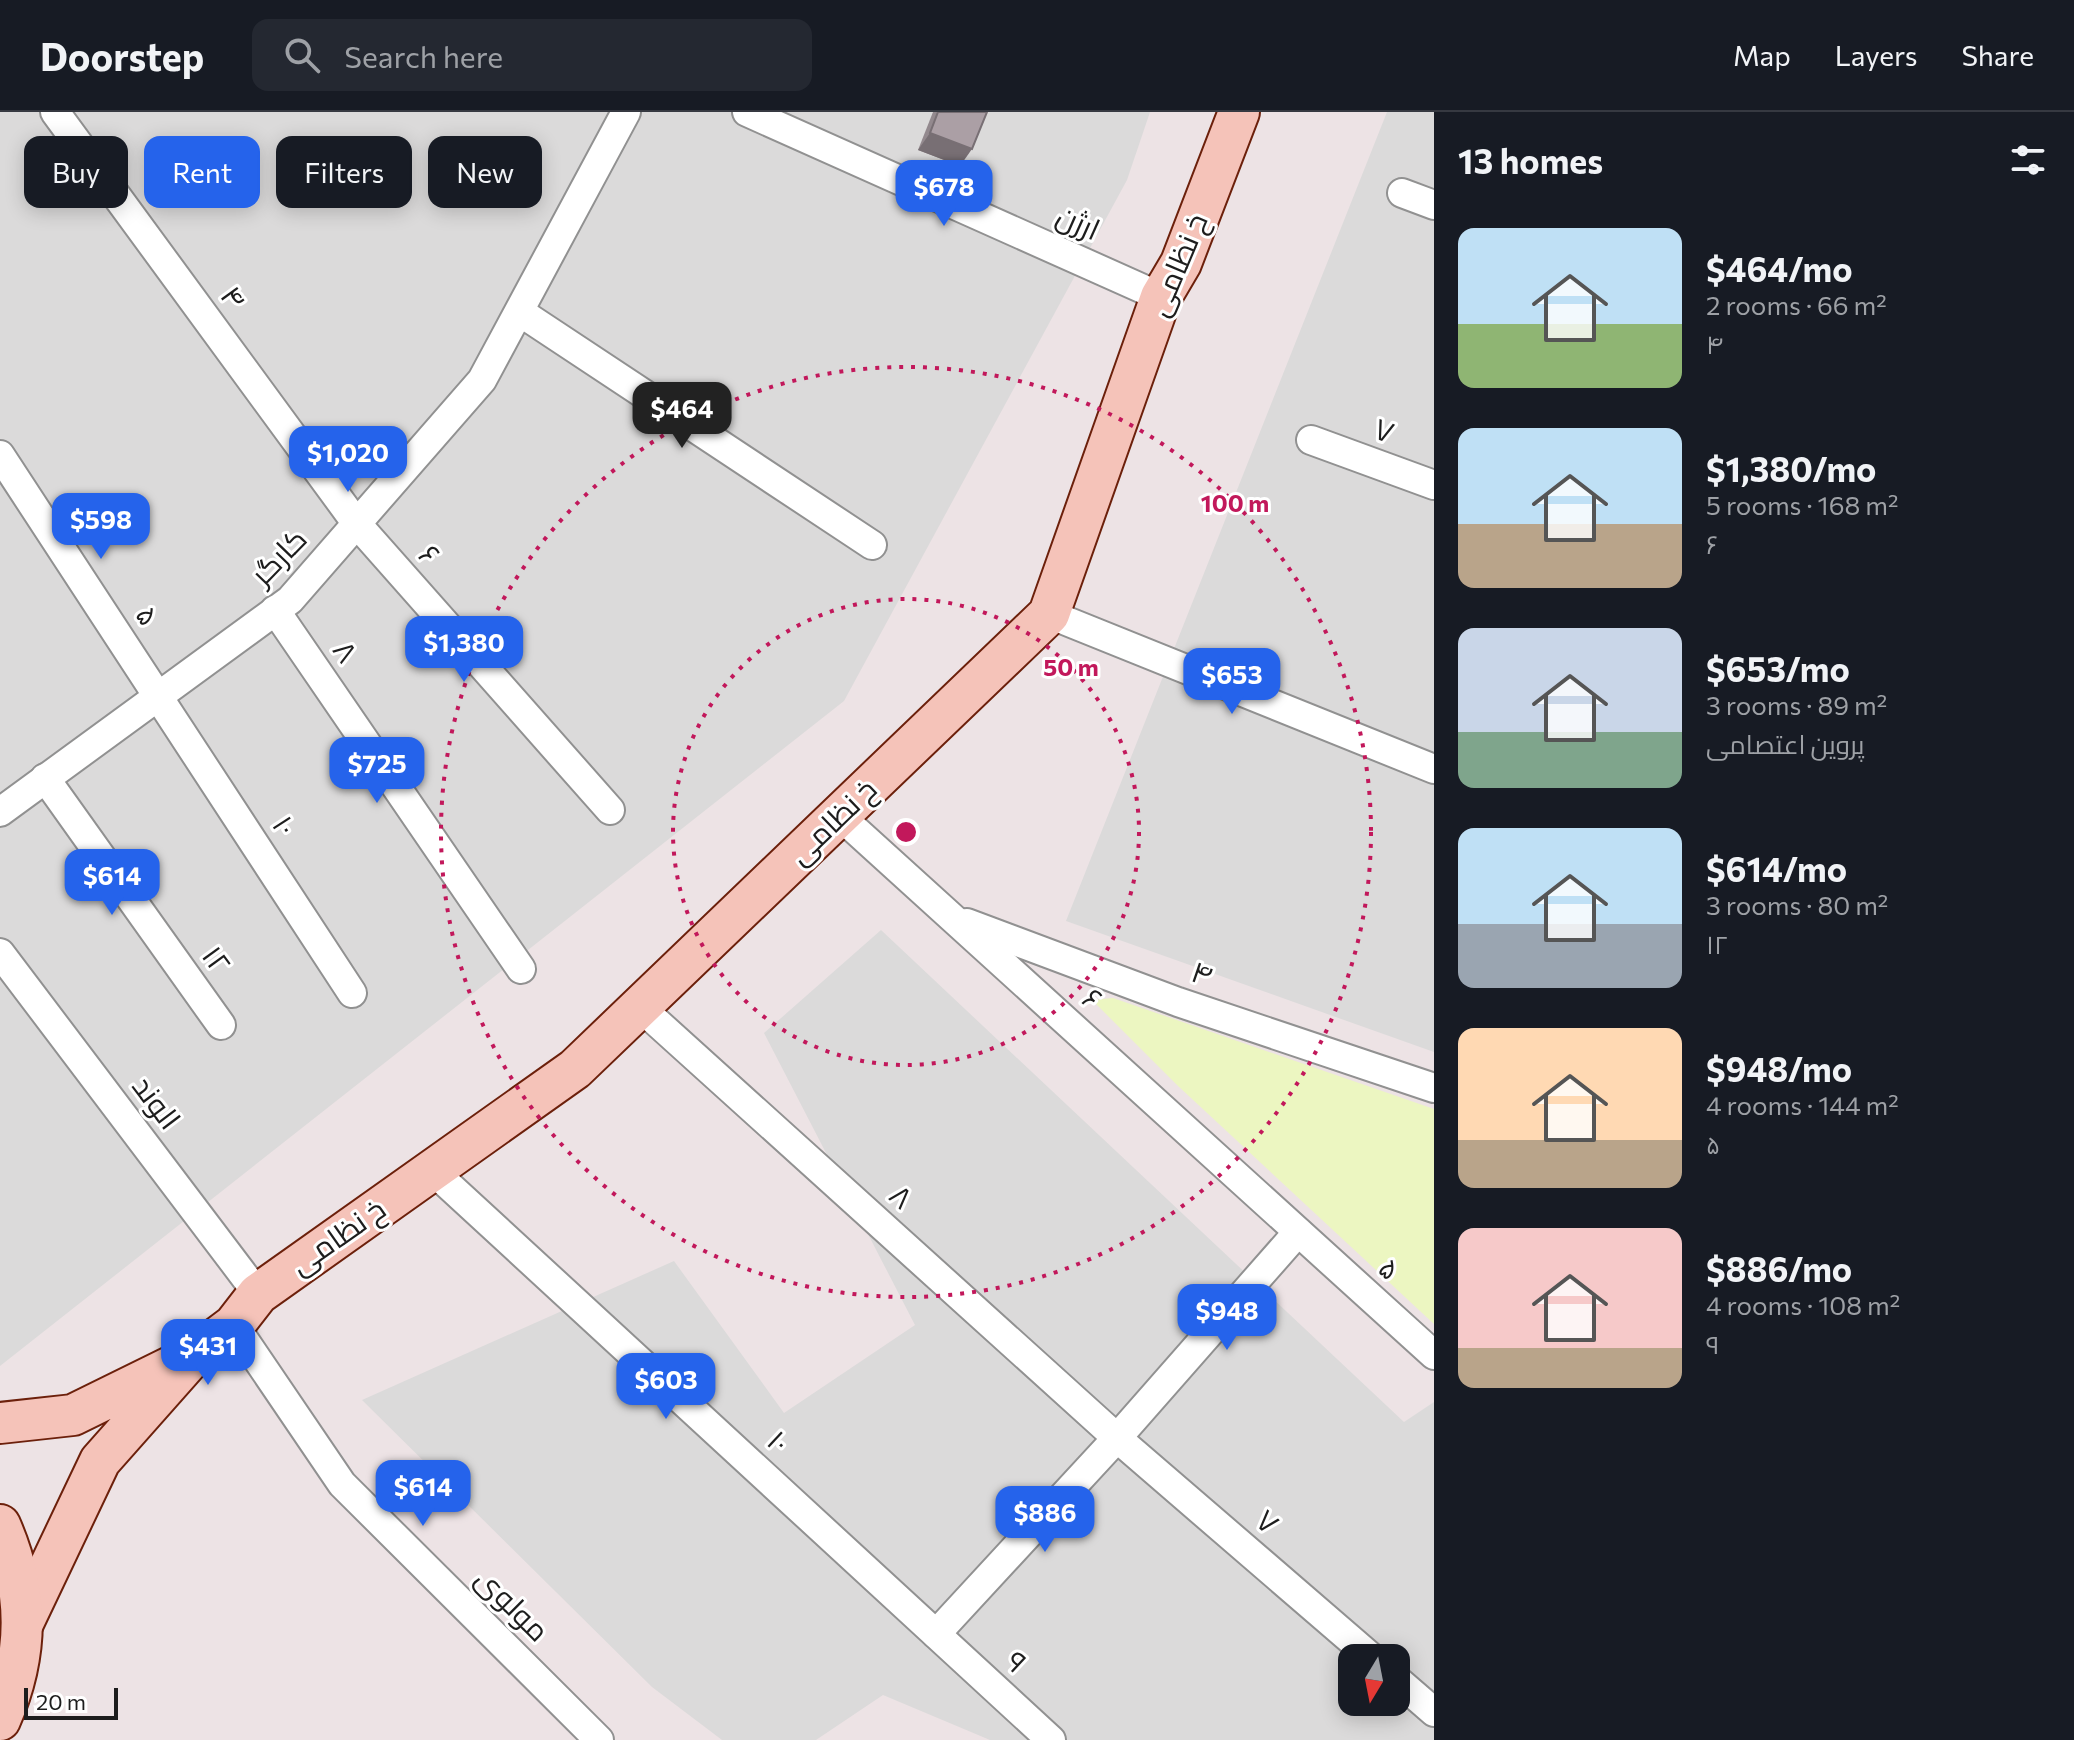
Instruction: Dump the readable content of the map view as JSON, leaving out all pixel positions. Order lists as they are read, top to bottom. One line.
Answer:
{"streets":{"street":["ارژن","خ نظامی","۴","۷","۶","کارگر","۵","۸","۱۰","۱۲","الوند","مولوی","۹"]},"crossings":[["ارژن","خ نظامی"],["خ نظامی","۶"],["خ نظامی","۸"],["خ نظامی","۱۰"],["خ نظامی","الوند"],["خ نظامی","مولوی"],["۴","۶"],["۴","کارگر"],["۷","۸"],["۶","کارگر"],["۶","۵"],["کارگر","۵"],["کارگر","۸"],["کارگر","۱۰"],["کارگر","۱۲"],["۵","۱۰"],["۱۰","۹"]],"scale_bar":"20 m","north":"bottom","page":{"header":"Doorstep","search":"Search here","nav":["Map","Layers","Share"],"heading":"13 homes","chip":["Buy","Rent","Filters","New"],"price":["$678","$464","$1,020","$598","$1,380","$653","$725","$614","$948","$431","$603","$614","$886"],"list":[{"name":"$464/mo","note":"2 rooms · 66 m² · ۴"},{"name":"$1,380/mo","note":"5 rooms · 168 m² · ۶"},{"name":"$653/mo","note":"3 rooms · 89 m² · پروین اعتصامی"},{"name":"$614/mo","note":"3 rooms · 80 m² · ۱۲"},{"name":"$948/mo","note":"4 rooms · 144 m² · ۵"},{"name":"$886/mo","note":"4 rooms · 108 m² · ۹"}],"scale":"20 m"},"rings":["100 m","50 m"]}
